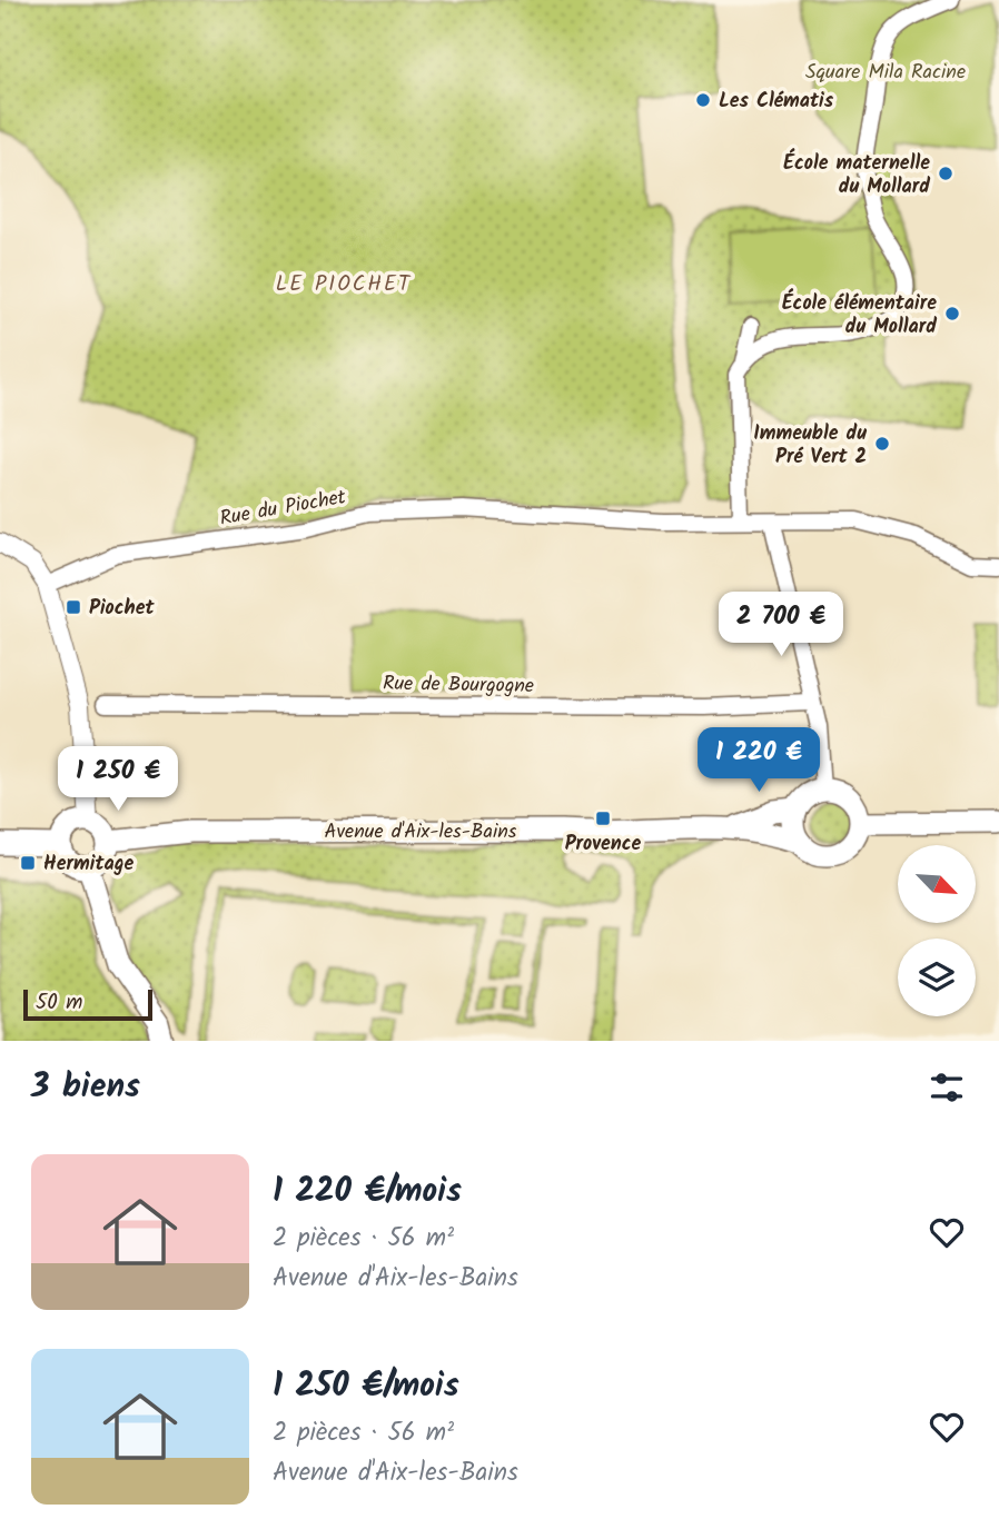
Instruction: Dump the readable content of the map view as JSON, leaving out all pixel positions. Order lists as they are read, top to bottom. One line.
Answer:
{"streets":{"main road":["Avenue d'Aix-les-Bains"],"street":["Rue du Piochet","Rue de Bourgogne"]},"districts":["LE PIOCHET"],"parks":["Square Mila Racine"],"places":{"other":["Les Clématis","École maternelle du Mollard","École élémentaire du Mollard","Immeuble du Pré Vert 2"],"transit":["Piochet","Provence","Hermitage"]},"scale_bar":"50 m","north":"bottom right","page":{"price":["2 700 €","1 220 €","1 250 €"],"scale":"50 m","heading":"3 biens","list":[{"name":"1 220 €/mois","note":"2 pièces · 56 m² · Avenue d'Aix-les-Bains"},{"name":"1 250 €/mois","note":"2 pièces · 56 m² · Avenue d'Aix-les-Bains"}]}}
